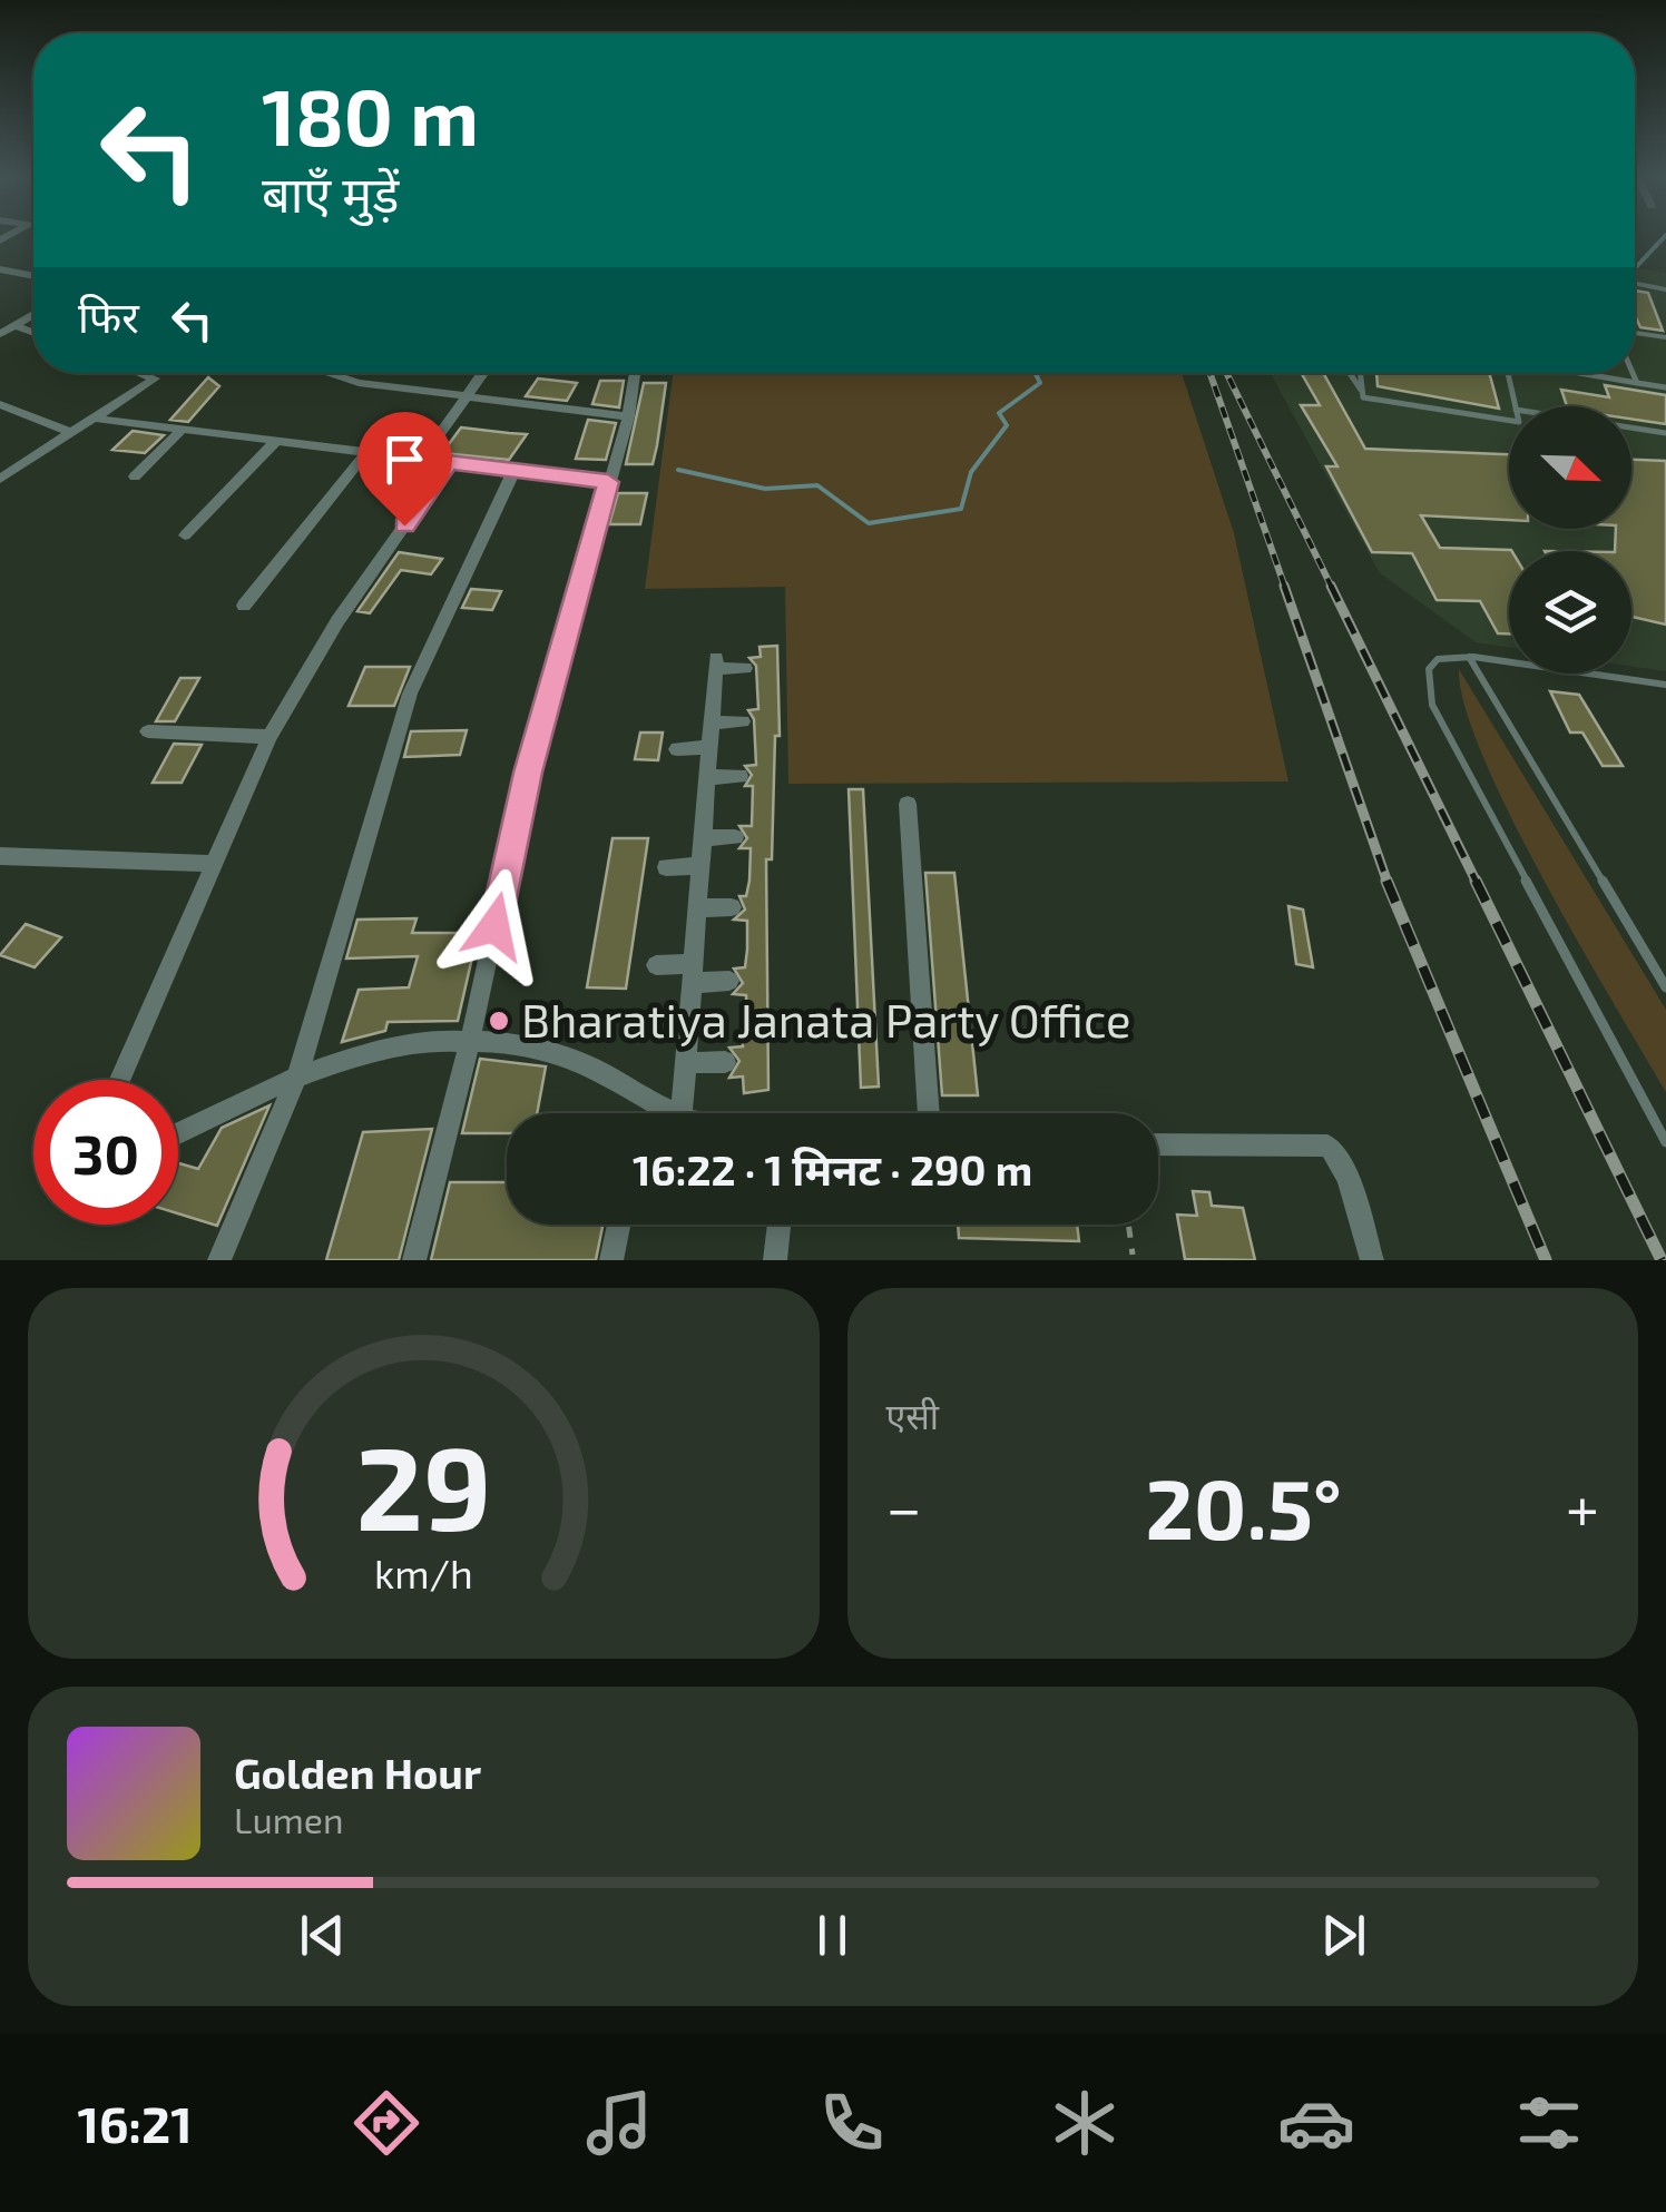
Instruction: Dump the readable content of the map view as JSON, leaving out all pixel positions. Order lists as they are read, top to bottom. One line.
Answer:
{"places":["Bharatiya Janata Party Office"],"north":"bottom right","page":{"turn":["180 m","बाएँ मुड़ें"],"then":"फिर","limit":"30","trip":"16:22 · 1 मिनट · 290 m","tile":"एसी","heat":["−","20.5°","+"],"song":["Golden Hour","Lumen"],"tabs":"16:21","gauge":["29","km/h"]}}
